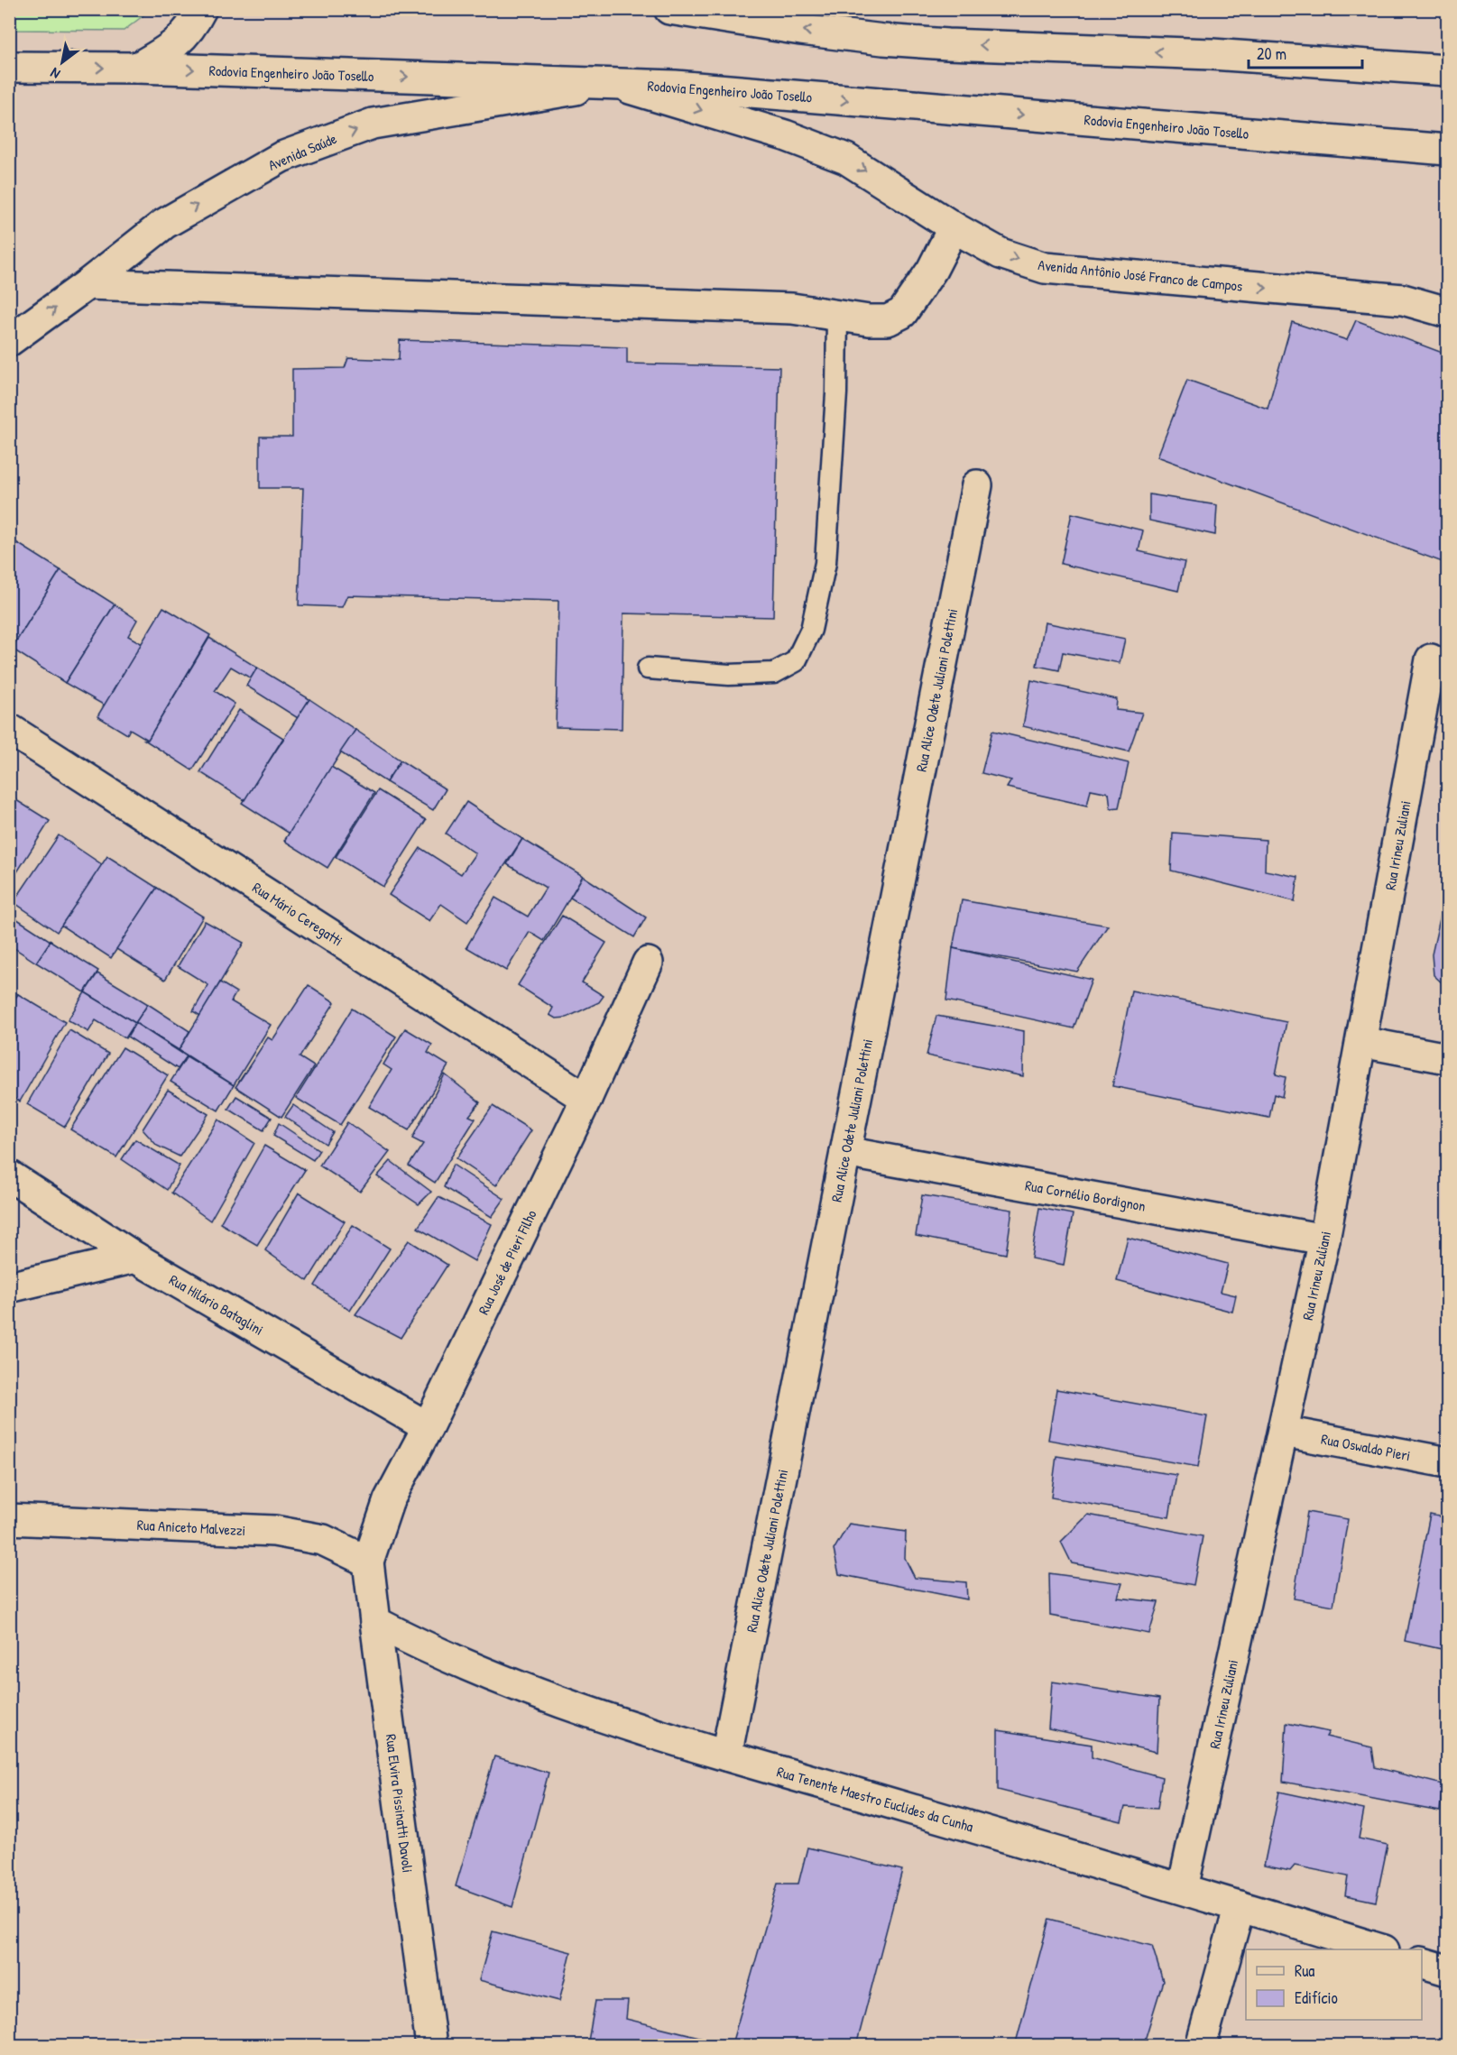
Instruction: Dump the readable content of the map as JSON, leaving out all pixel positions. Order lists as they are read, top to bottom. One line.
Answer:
{"streets":{"street":["Rodovia Engenheiro João Tosello","Avenida Saúde","Avenida Antônio José Franco de Campos","Rua Alice Odete Juliani Polettini","Rua Irineu Zuliani","Rua Mário Ceregatti","Rua Cornélio Bordignon","Rua José de Pieri Filho","Rua Hilário Bataglini","Rua Oswaldo Pieri","Rua Aniceto Malvezzi","Rua Tenente Maestro Euclides da Cunha","Rua Elvira Pissinatti Davoli"]},"crossings":[["Rodovia Engenheiro João Tosello","Avenida Saúde"],["Rodovia Engenheiro João Tosello","Avenida Antônio José Franco de Campos"],["Avenida Saúde","Avenida Antônio José Franco de Campos"],["Rua Alice Odete Juliani Polettini","Rua Cornélio Bordignon"],["Rua Alice Odete Juliani Polettini","Rua Tenente Maestro Euclides da Cunha"],["Rua Irineu Zuliani","Rua Cornélio Bordignon"],["Rua Irineu Zuliani","Rua Oswaldo Pieri"],["Rua Irineu Zuliani","Rua Tenente Maestro Euclides da Cunha"],["Rua Mário Ceregatti","Rua José de Pieri Filho"],["Rua José de Pieri Filho","Rua Hilário Bataglini"],["Rua José de Pieri Filho","Rua Aniceto Malvezzi"],["Rua José de Pieri Filho","Rua Elvira Pissinatti Davoli"],["Rua Aniceto Malvezzi","Rua Elvira Pissinatti Davoli"],["Rua Tenente Maestro Euclides da Cunha","Rua Elvira Pissinatti Davoli"]],"legend":["Rua","Edifício"],"scale_bar":"20 m","north":"bottom left"}
